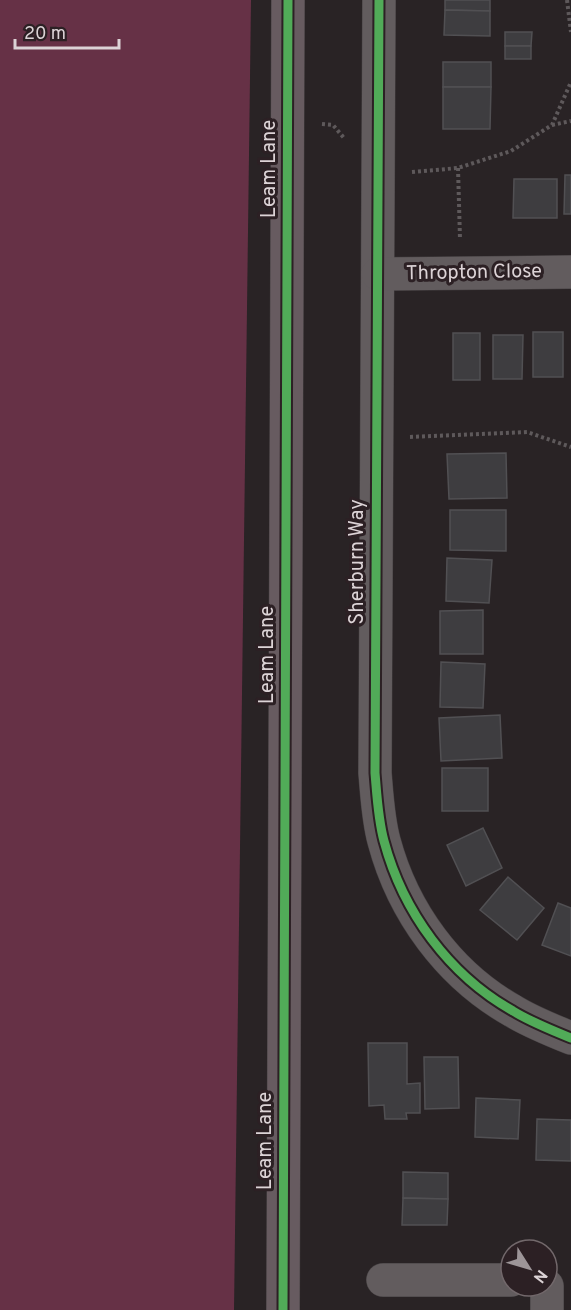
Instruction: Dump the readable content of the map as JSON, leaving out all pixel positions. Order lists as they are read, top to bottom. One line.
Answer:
{"streets":{"main road":["Leam Lane"],"street":["Thropton Close","Sherburn Way"]},"crossings":[["Thropton Close","Sherburn Way"]],"scale_bar":"20 m","north":"bottom right"}
